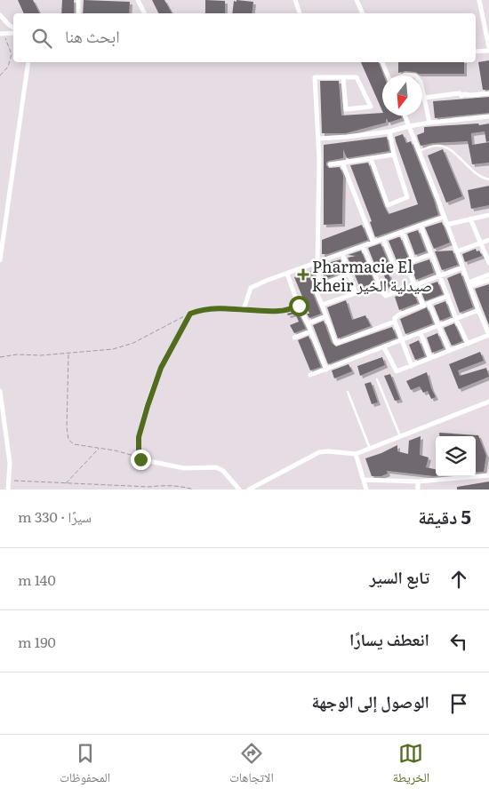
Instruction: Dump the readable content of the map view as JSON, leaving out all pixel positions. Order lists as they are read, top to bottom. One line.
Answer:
{"places":{"health":["Pharmacie El kheir صيدلية الخير"]},"north":"bottom","page":{"search":"ابحث هنا","heading":["5 دقيقة","سيرًا · 330 m"],"list":[["تابع السير","140 m"],["انعطف يسارًا","190 m"],"الوصول إلى الوجهة"],"nav":["الخريطة","الاتجاهات","المحفوظات"]}}
